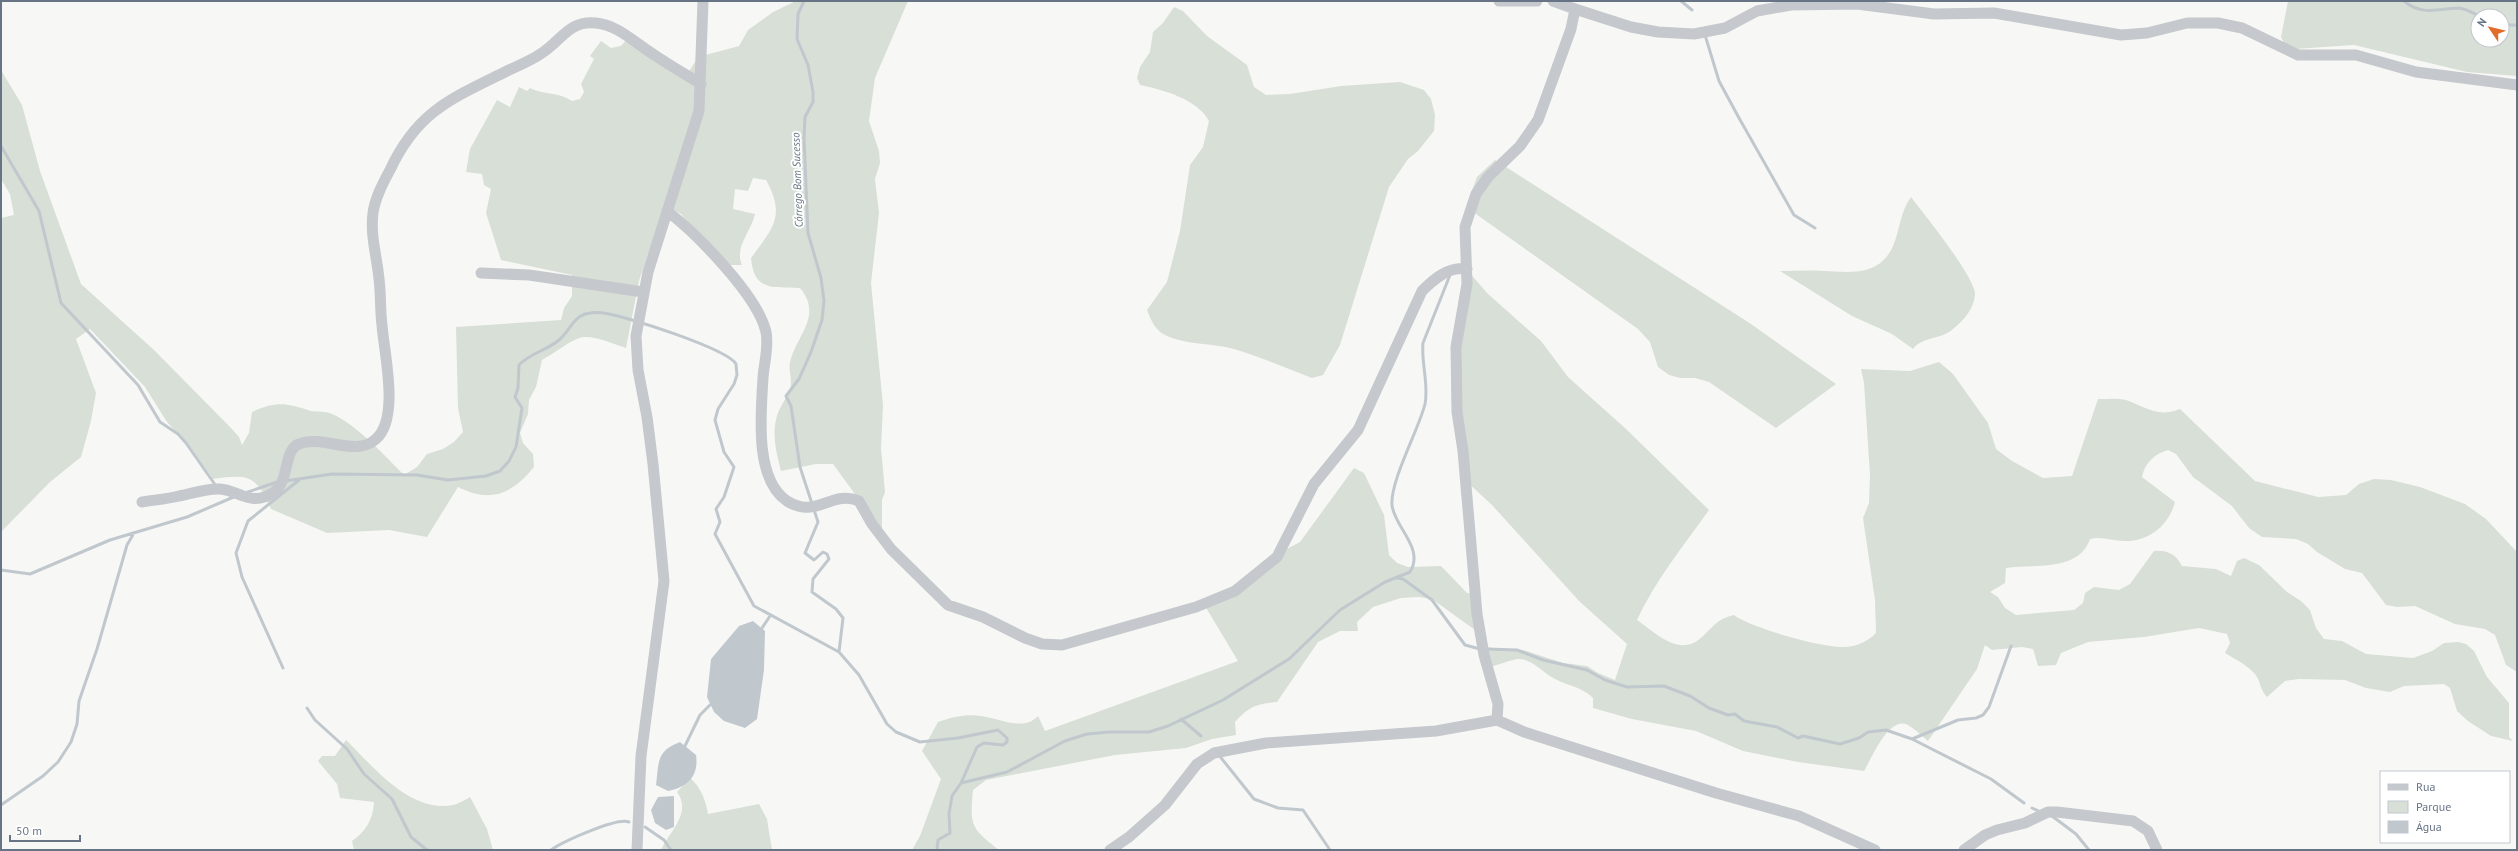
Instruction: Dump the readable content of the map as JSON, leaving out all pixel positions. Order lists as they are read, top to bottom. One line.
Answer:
{"water":["Córrego Bom Sucesso"],"legend":["Rua","Parque","Água"],"scale_bar":"50 m","north":"top left"}
